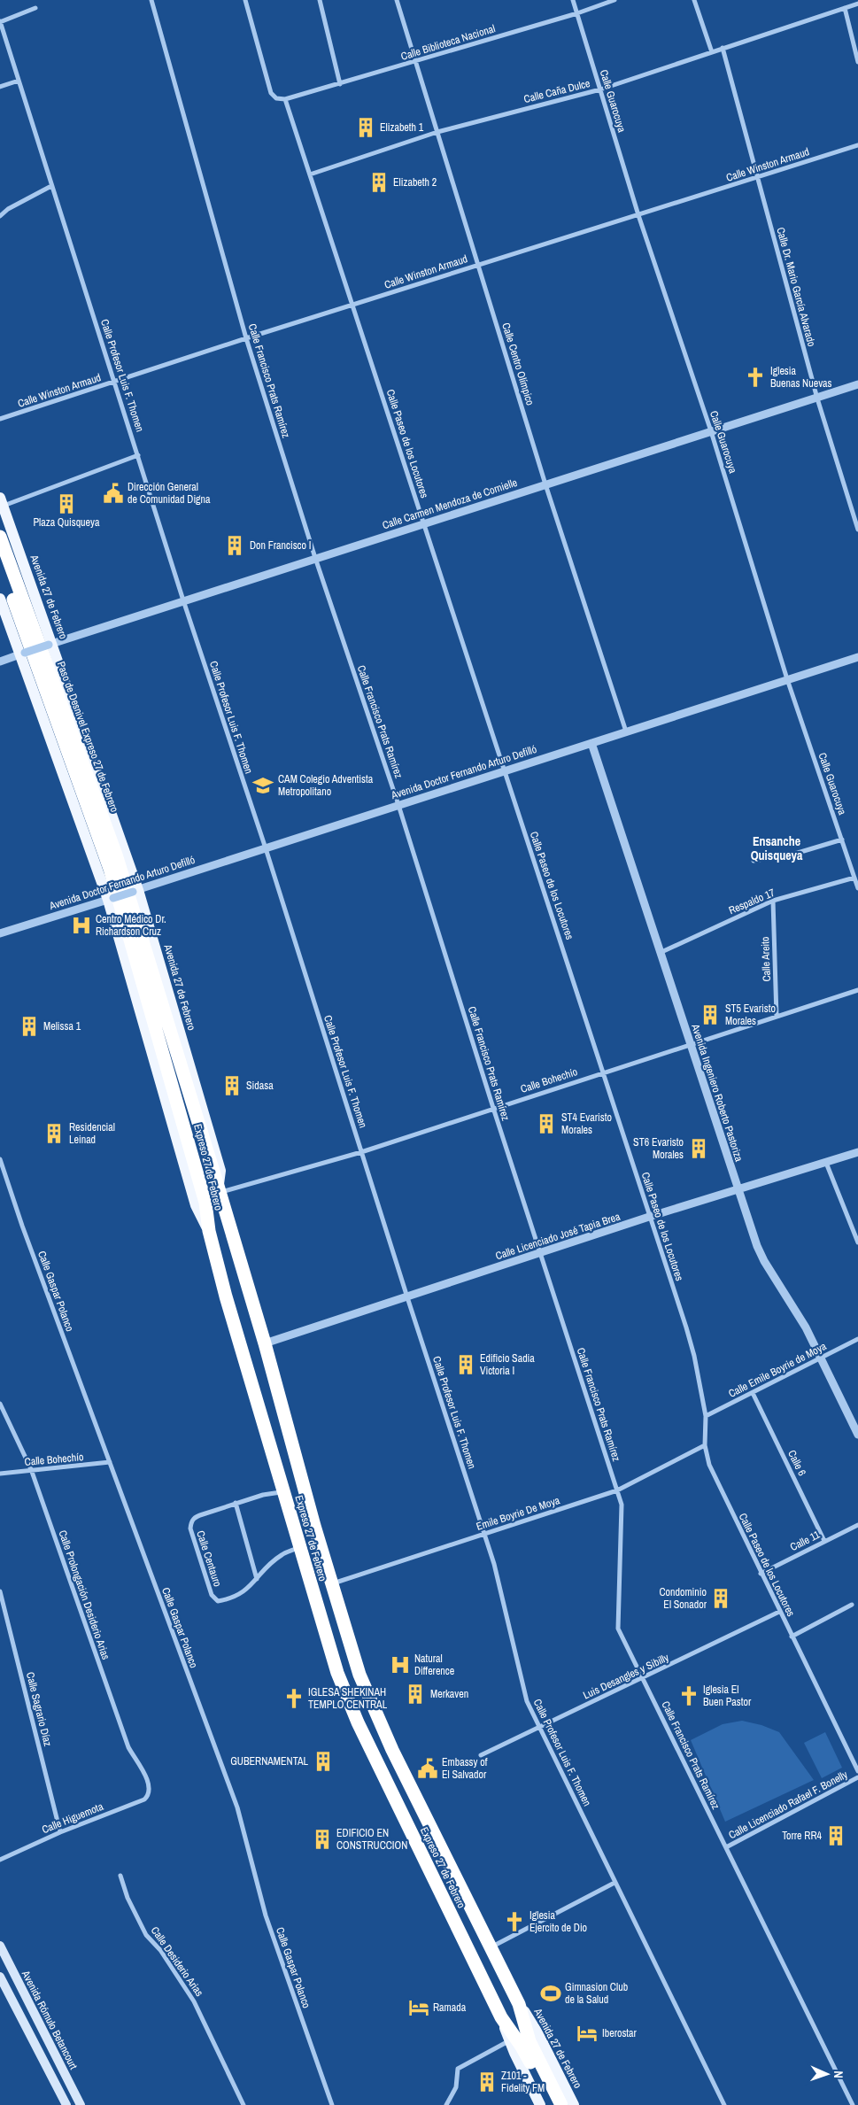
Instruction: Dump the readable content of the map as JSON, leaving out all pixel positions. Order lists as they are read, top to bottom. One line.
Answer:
{"streets":{"highway":["Paso de Desnivel Expreso 27 de Febrero","Expreso 27 de Febrero"],"main road":["Avenida 27 de Febrero","Avenida Rómulo Betancourt"],"street":["Calle Biblioteca Nacional","Calle Caña Dulce","Calle Guarocuya","Calle Winston Armaud","Calle Dr. Mario García Alvarado","Calle Centro Olímpico","Calle Profesor Luis F. Thomen","Calle Francisco Prats Ramírez","Calle Paseo de los Locutores","Calle Carmen Mendoza de Cornielle","Avenida Doctor Fernando Arturo Defilló","Respaldo 17","Calle Areito","Calle Bohechío","Avenida Ingeniero Roberto Pastoriza","Calle Licenciado José Tapia Brea","Calle Gaspar Polanco","Calle Emile Boyrie de Moya","Calle 6","Emile Boyrie De Moya","Calle 11","Calle Centauro","Calle Prolongación Desiderio Arias","Luis Desangles y Sibilly","Calle Sagrario Díaz","Calle Licenciado Rafael F. Bonelly","Calle Higuemota","Calle Desiderio Arias"]},"crossings":[["Calle Biblioteca Nacional","Calle Guarocuya"],["Calle Biblioteca Nacional","Calle Centro Olímpico"],["Calle Biblioteca Nacional","Calle Paseo de los Locutores"],["Calle Caña Dulce","Calle Guarocuya"],["Calle Caña Dulce","Calle Dr. Mario García Alvarado"],["Calle Caña Dulce","Calle Centro Olímpico"],["Calle Caña Dulce","Calle Paseo de los Locutores"],["Calle Guarocuya","Calle Winston Armaud"],["Calle Guarocuya","Calle Carmen Mendoza de Cornielle"],["Calle Guarocuya","Avenida Doctor Fernando Arturo Defilló"],["Calle Guarocuya","Respaldo 17"],["Calle Winston Armaud","Calle Dr. Mario García Alvarado"],["Calle Winston Armaud","Calle Centro Olímpico"],["Calle Winston Armaud","Calle Profesor Luis F. Thomen"],["Calle Winston Armaud","Calle Francisco Prats Ramírez"],["Calle Winston Armaud","Calle Paseo de los Locutores"],["Calle Dr. Mario García Alvarado","Calle Carmen Mendoza de Cornielle"],["Calle Centro Olímpico","Calle Carmen Mendoza de Cornielle"],["Calle Centro Olímpico","Avenida Doctor Fernando Arturo Defilló"],["Calle Profesor Luis F. Thomen","Calle Carmen Mendoza de Cornielle"],["Calle Profesor Luis F. Thomen","Avenida Doctor Fernando Arturo Defilló"],["Calle Profesor Luis F. Thomen","Calle Bohechío"],["Calle Profesor Luis F. Thomen","Calle Licenciado José Tapia Brea"],["Calle Profesor Luis F. Thomen","Emile Boyrie De Moya"],["Calle Profesor Luis F. Thomen","Luis Desangles y Sibilly"],["Calle Francisco Prats Ramírez","Calle Carmen Mendoza de Cornielle"],["Calle Francisco Prats Ramírez","Avenida Doctor Fernando Arturo Defilló"],["Calle Francisco Prats Ramírez","Calle Bohechío"],["Calle Francisco Prats Ramírez","Calle Licenciado José Tapia Brea"],["Calle Francisco Prats Ramírez","Emile Boyrie De Moya"],["Calle Francisco Prats Ramírez","Luis Desangles y Sibilly"],["Calle Francisco Prats Ramírez","Calle Licenciado Rafael F. Bonelly"],["Calle Paseo de los Locutores","Calle Carmen Mendoza de Cornielle"],["Calle Paseo de los Locutores","Avenida Doctor Fernando Arturo Defilló"],["Calle Paseo de los Locutores","Calle Bohechío"],["Calle Paseo de los Locutores","Calle Licenciado José Tapia Brea"],["Calle Paseo de los Locutores","Calle Emile Boyrie de Moya"],["Calle Paseo de los Locutores","Emile Boyrie De Moya"],["Calle Paseo de los Locutores","Calle 11"],["Calle Paseo de los Locutores","Luis Desangles y Sibilly"],["Calle Carmen Mendoza de Cornielle","Avenida 27 de Febrero"],["Avenida 27 de Febrero","Avenida Doctor Fernando Arturo Defilló"],["Avenida 27 de Febrero","Calle Bohechío"],["Avenida 27 de Febrero","Expreso 27 de Febrero"],["Paso de Desnivel Expreso 27 de Febrero","Expreso 27 de Febrero"],["Avenida Doctor Fernando Arturo Defilló","Avenida Ingeniero Roberto Pastoriza"],["Respaldo 17","Calle Areito"],["Respaldo 17","Avenida Ingeniero Roberto Pastoriza"],["Calle Areito","Calle Bohechío"],["Calle Bohechío","Avenida Ingeniero Roberto Pastoriza"],["Calle Bohechío","Expreso 27 de Febrero"],["Calle Bohechío","Calle Gaspar Polanco"],["Calle Bohechío","Calle Prolongación Desiderio Arias"],["Avenida Ingeniero Roberto Pastoriza","Calle Licenciado José Tapia Brea"],["Avenida Ingeniero Roberto Pastoriza","Calle Emile Boyrie de Moya"],["Expreso 27 de Febrero","Calle Licenciado José Tapia Brea"],["Expreso 27 de Febrero","Emile Boyrie De Moya"],["Expreso 27 de Febrero","Calle Centauro"],["Calle Emile Boyrie de Moya","Calle 6"],["Calle 6","Calle 11"],["Calle Prolongación Desiderio Arias","Calle Higuemota"],["Calle Sagrario Díaz","Calle Higuemota"]],"districts":["Ensanche Quisqueya"],"places":{"building":["Elizabeth 1","Elizabeth 2","Plaza Quisqueya","Don Francisco I","ST5 Evaristo Morales","Melissa 1","Sidasa","ST4 Evaristo Morales","Residencial Leinad","ST6 Evaristo Morales","Edificio Sadia Victoria I","Condominio El Sonador","Merkaven","GUBERNAMENTAL","Torre RR4","EDIFICIO EN CONSTRUCCION","Z101 - Fidelity FM"],"church":["Iglesia Buenas Nuevas","Iglesia El Buen Pastor","IGLESA SHEKINAH TEMPLO CENTRAL","Iglesia Ejercito de Dio"],"public building":["Dirección General de Comunidad Digna","Embassy of El Salvador"],"school or university":["CAM Colegio Adventista Metropolitano"],"hospital":["Centro Médico Dr. Richardson Cruz","Natural Difference"],"sports":["Gimnasion Club de la Salud"],"hotel":["Ramada","Iberostar"]},"north":"right"}
